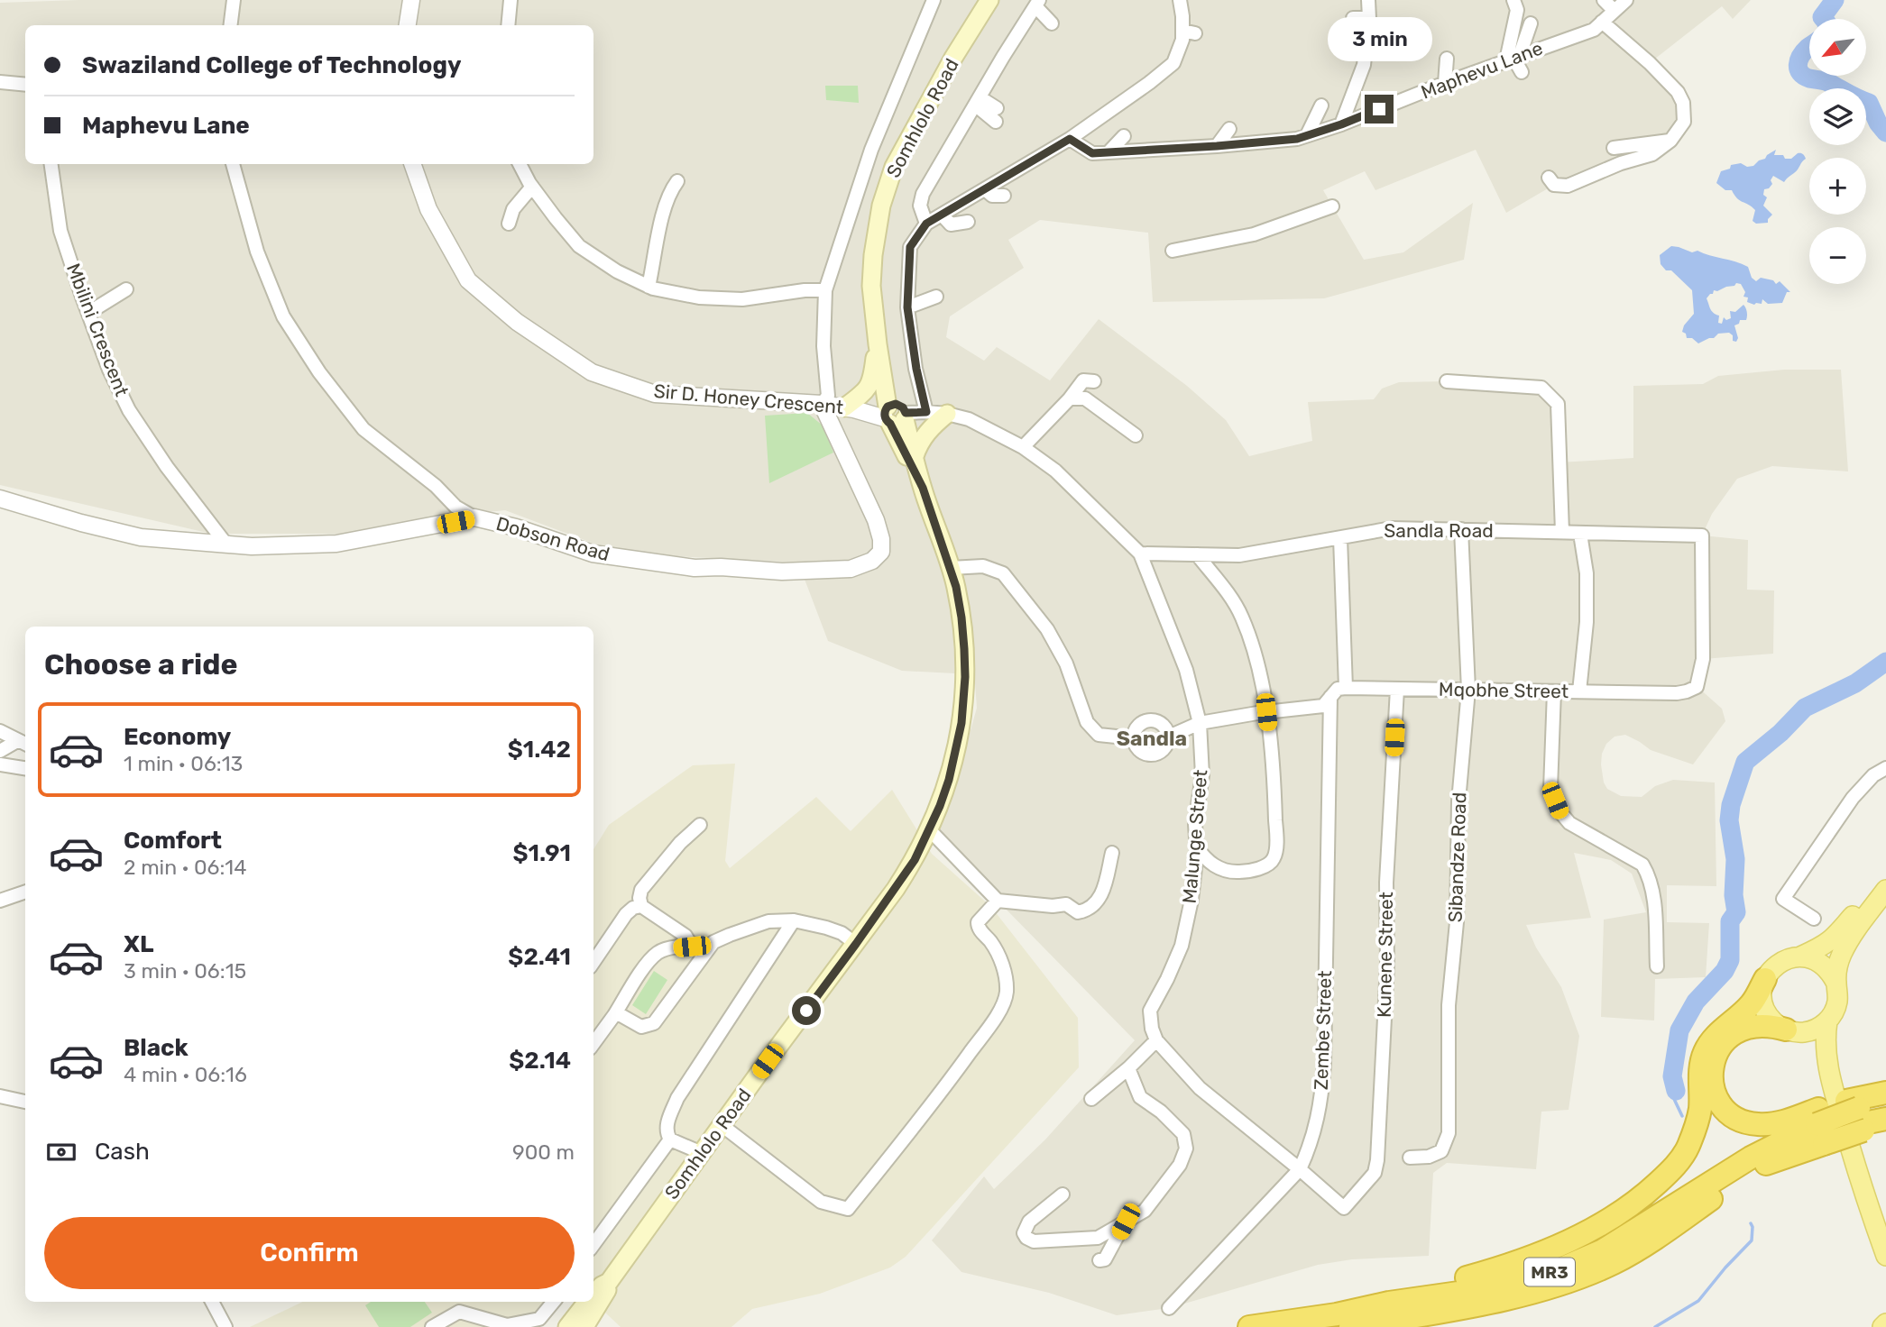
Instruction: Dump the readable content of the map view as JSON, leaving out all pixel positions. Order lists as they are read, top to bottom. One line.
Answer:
{"streets":{"highway":["MR3"],"main road":["Somhlolo Road"],"street":["Maphevu Lane","Mbilini Crescent","Sir D. Honey Crescent","Sandla Road","Dobson Road","Mqobhe Street","Malunge Street","Sibandze Road","Kunene Street","Zembe Street"]},"crossings":[["Somhlolo Road","Sir D. Honey Crescent"],["Somhlolo Road","Malunge Street"],["Mbilini Crescent","Dobson Road"],["Sir D. Honey Crescent","Dobson Road"],["Sir D. Honey Crescent","Malunge Street"],["Sandla Road","Mqobhe Street"],["Sandla Road","Malunge Street"],["Sandla Road","Sibandze Road"],["Mqobhe Street","Sibandze Road"],["Mqobhe Street","Kunene Street"],["Kunene Street","Zembe Street"]],"districts":["Sandla"],"north":"bottom left","page":{"bubble":"3 min","map_buttons":["+","−"],"banner":["Swaziland College of Technology","Maphevu Lane"],"heading":"Choose a ride","list":[{"name":"Economy","note":"1 min · 06:13","value":"$1.42"},{"name":"Comfort","note":"2 min · 06:14","value":"$1.91"},{"name":"XL","note":"3 min · 06:15","value":"$2.41"},{"name":"Black","note":"4 min · 06:16","value":"$2.14"}],"pay":["Cash","900 m"],"buttons":"Confirm"}}
